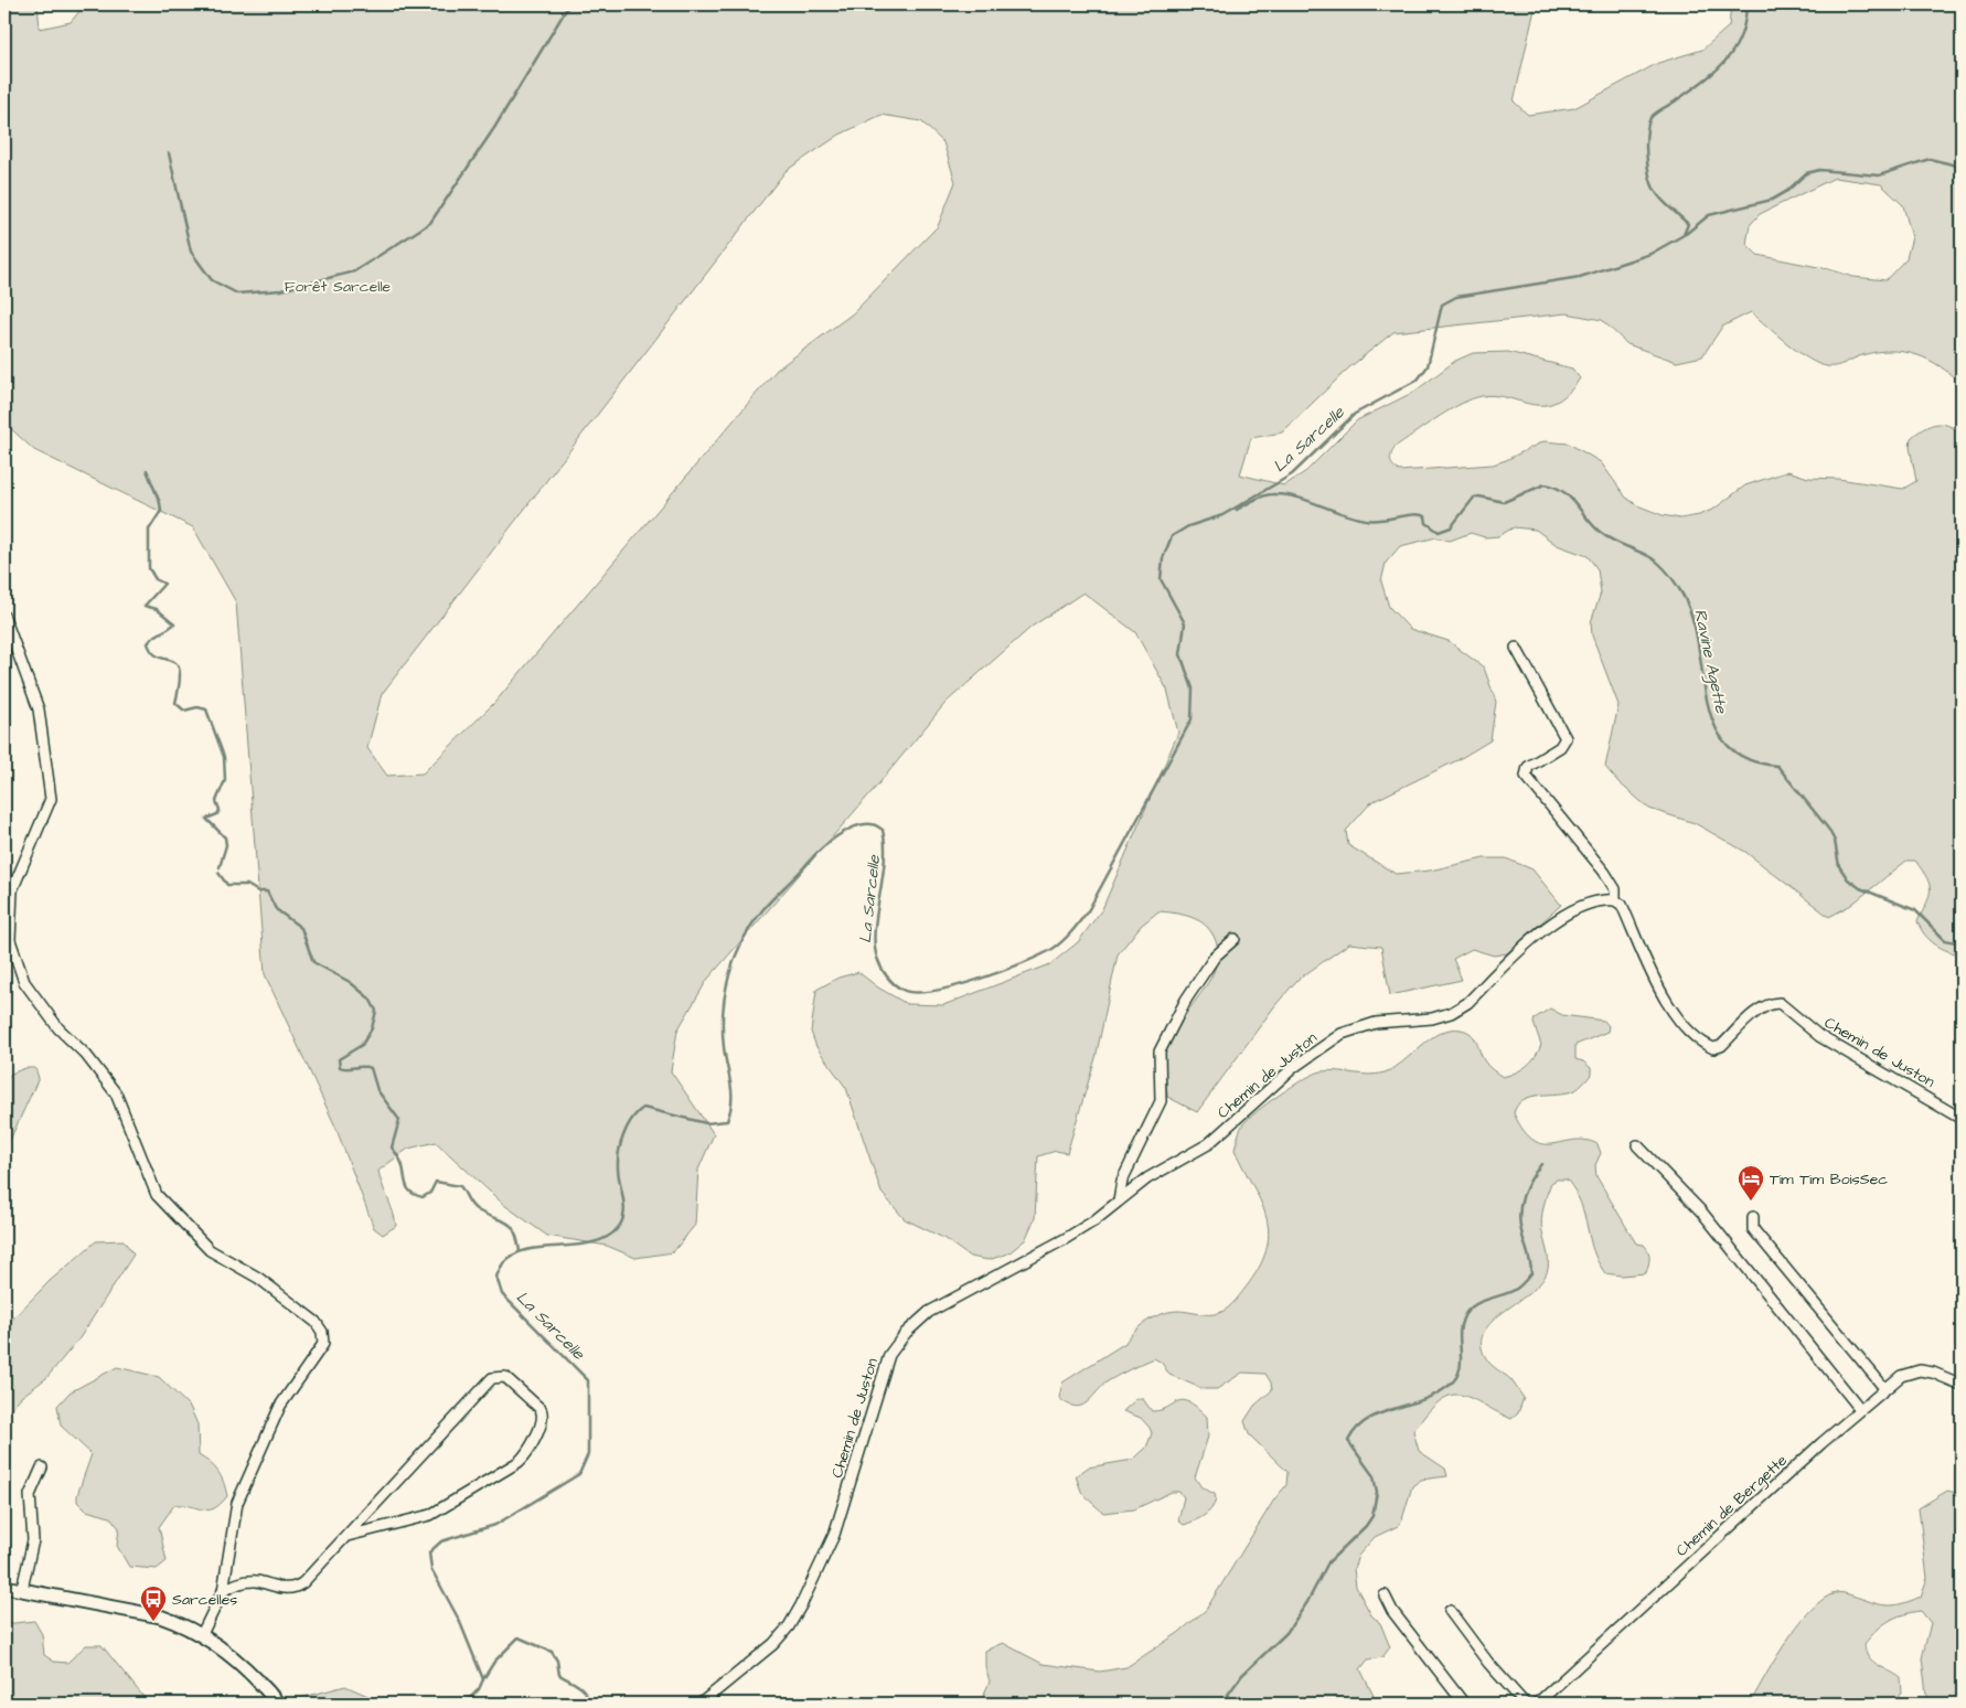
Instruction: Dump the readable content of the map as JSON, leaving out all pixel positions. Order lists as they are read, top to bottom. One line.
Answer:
{"streets":{"street":["Chemin de Juston","Chemin de Bergette"]},"water":["La Sarcelle","Ravine Agette"],"parks":["Forêt Sarcelle"],"places":{"hotel":["Tim Tim BoisSec"],"bus stop":["Sarcelles"]}}
